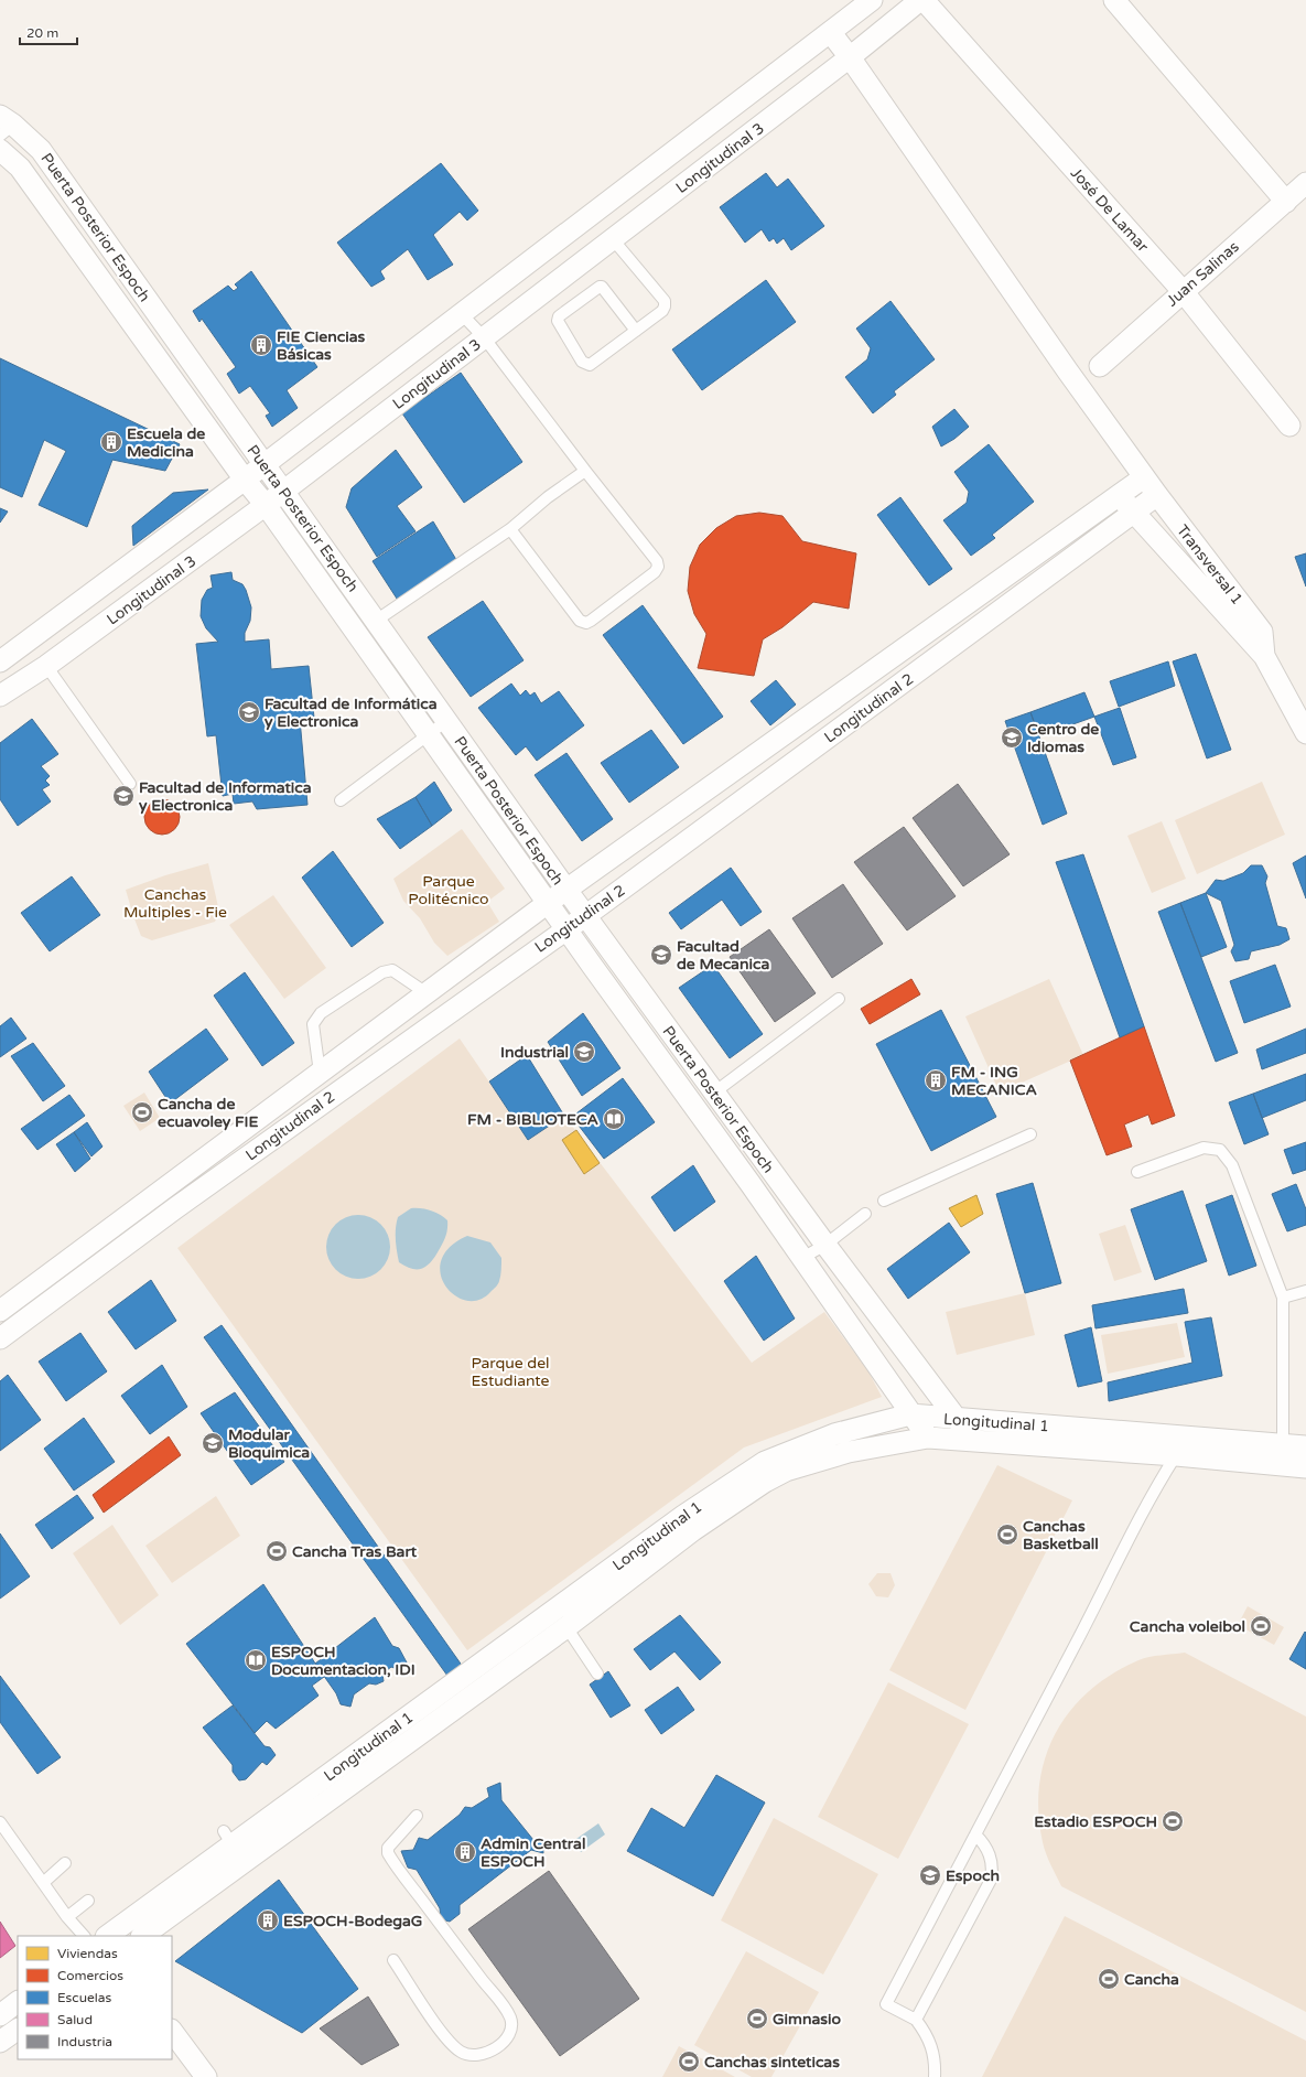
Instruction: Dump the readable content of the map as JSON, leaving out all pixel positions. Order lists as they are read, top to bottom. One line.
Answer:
{"streets":{"street":["Longitudinal 3","José De Lamar","Puerta Posterior Espoch","Juan Salinas","Transversal 1","Longitudinal 2","Longitudinal 1"]},"crossings":[["Longitudinal 3","Puerta Posterior Espoch"],["Longitudinal 3","Transversal 1"],["José De Lamar","Juan Salinas"],["Puerta Posterior Espoch","Longitudinal 2"],["Puerta Posterior Espoch","Longitudinal 1"],["Transversal 1","Longitudinal 2"]],"parks":["Parque Politécnico","Canchas Multiples - Fie","Parque del Estudiante"],"places":{"building":["FIE Ciencias Básicas","Escuela de Medicina","FM - ING MECANICA","Admin Central ESPOCH","ESPOCH-BodegaG"],"school or university":["Facultad de Informática y Electronica","Centro de Idiomas","Facultad de Informatica y Electronica","Facultad de Mecanica","Industrial","Modular Bioquimica","Espoch"],"sports":["Cancha de ecuavoley FIE","Canchas Basketball","Cancha Tras Bart","Cancha voleibol","Estadio ESPOCH","Cancha","Gimnasio","Canchas sinteticas"],"library":["FM - BIBLIOTECA","ESPOCH Documentacion, IDI"]},"legend":["Viviendas","Comercios","Escuelas","Salud","Industria"],"scale_bar":"20 m"}
